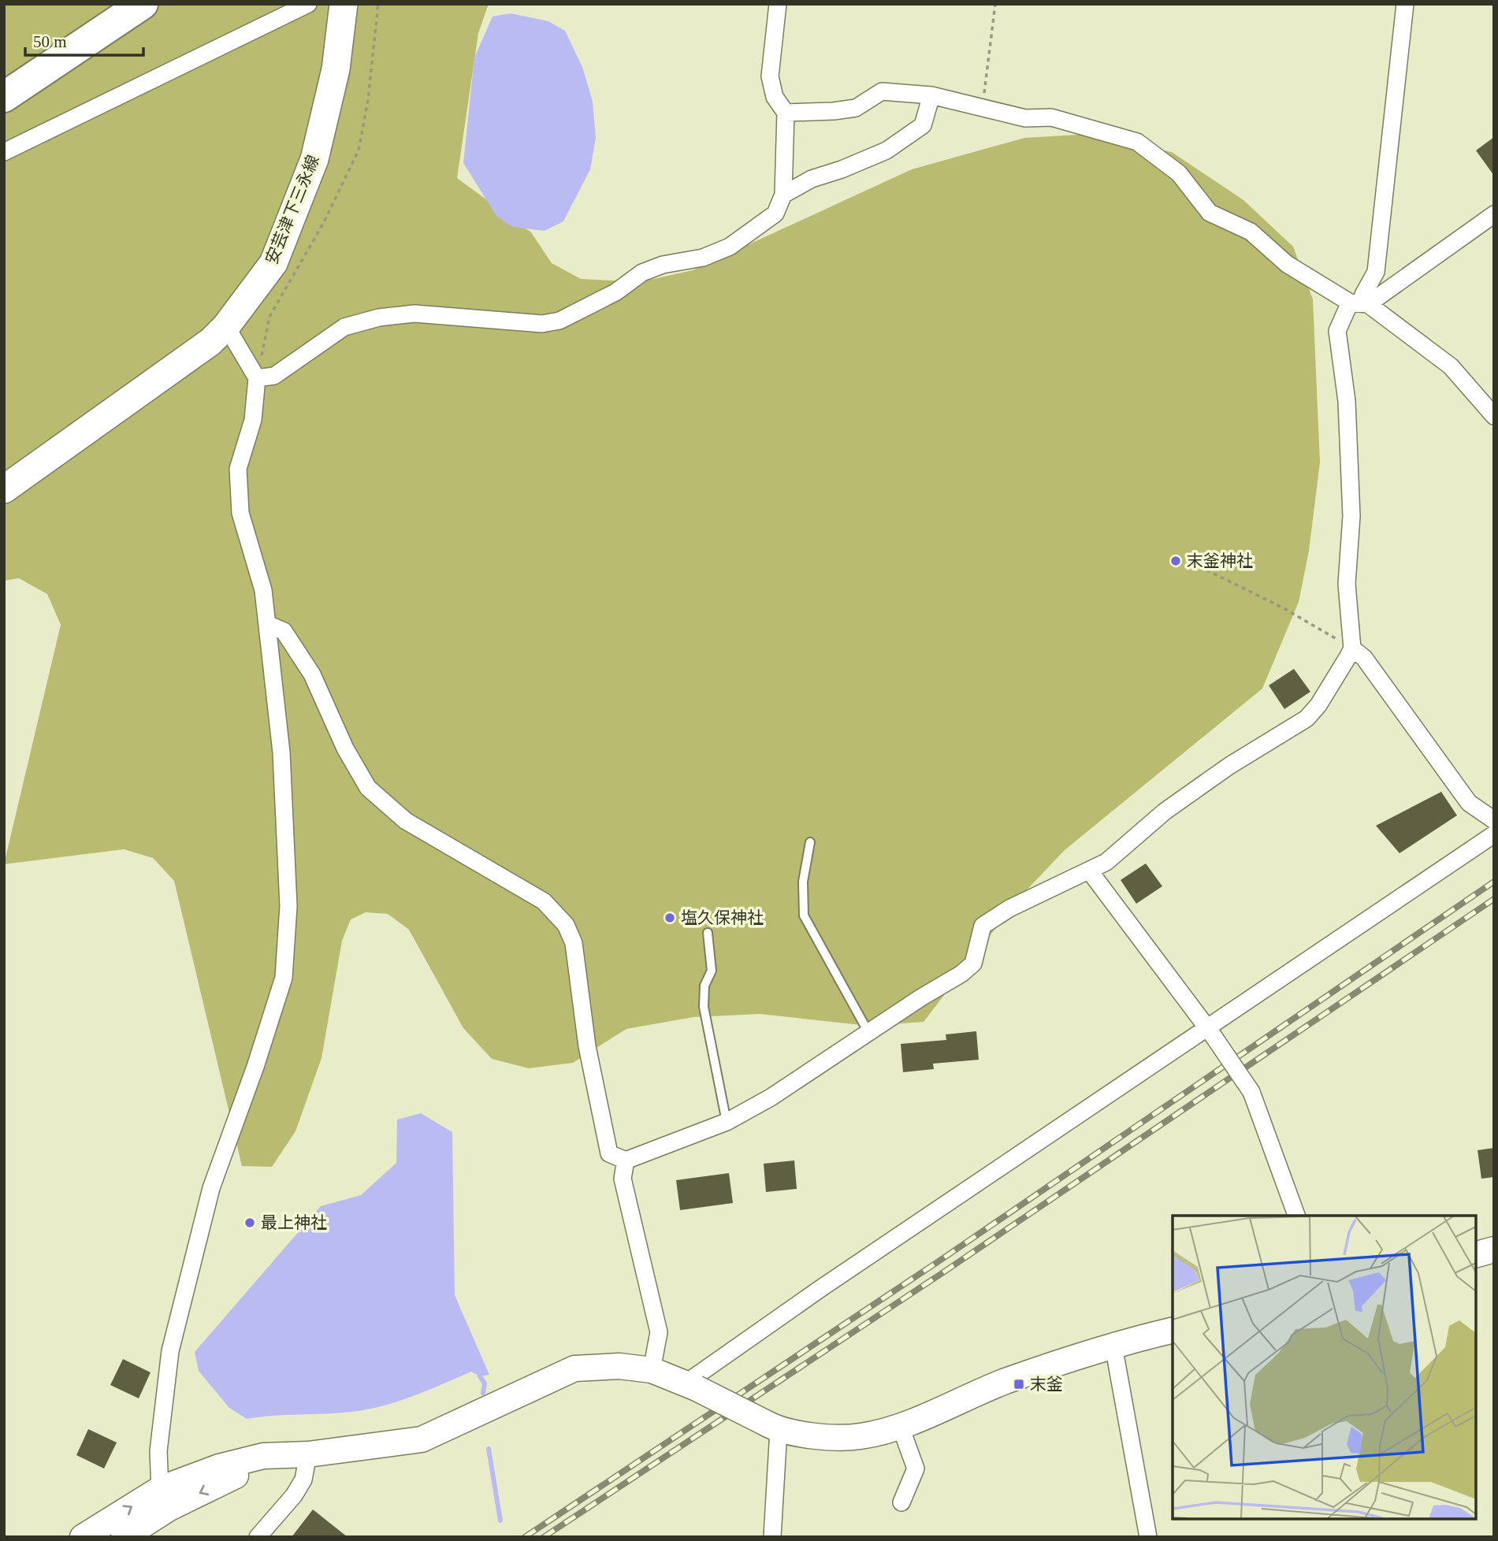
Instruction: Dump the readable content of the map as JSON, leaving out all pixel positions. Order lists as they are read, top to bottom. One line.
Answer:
{"streets":{"main road":["安芸津下三永線"]},"places":{"other":["末釜神社","塩久保神社","最上神社"],"transit":["末釜"]},"scale_bar":"50 m"}
